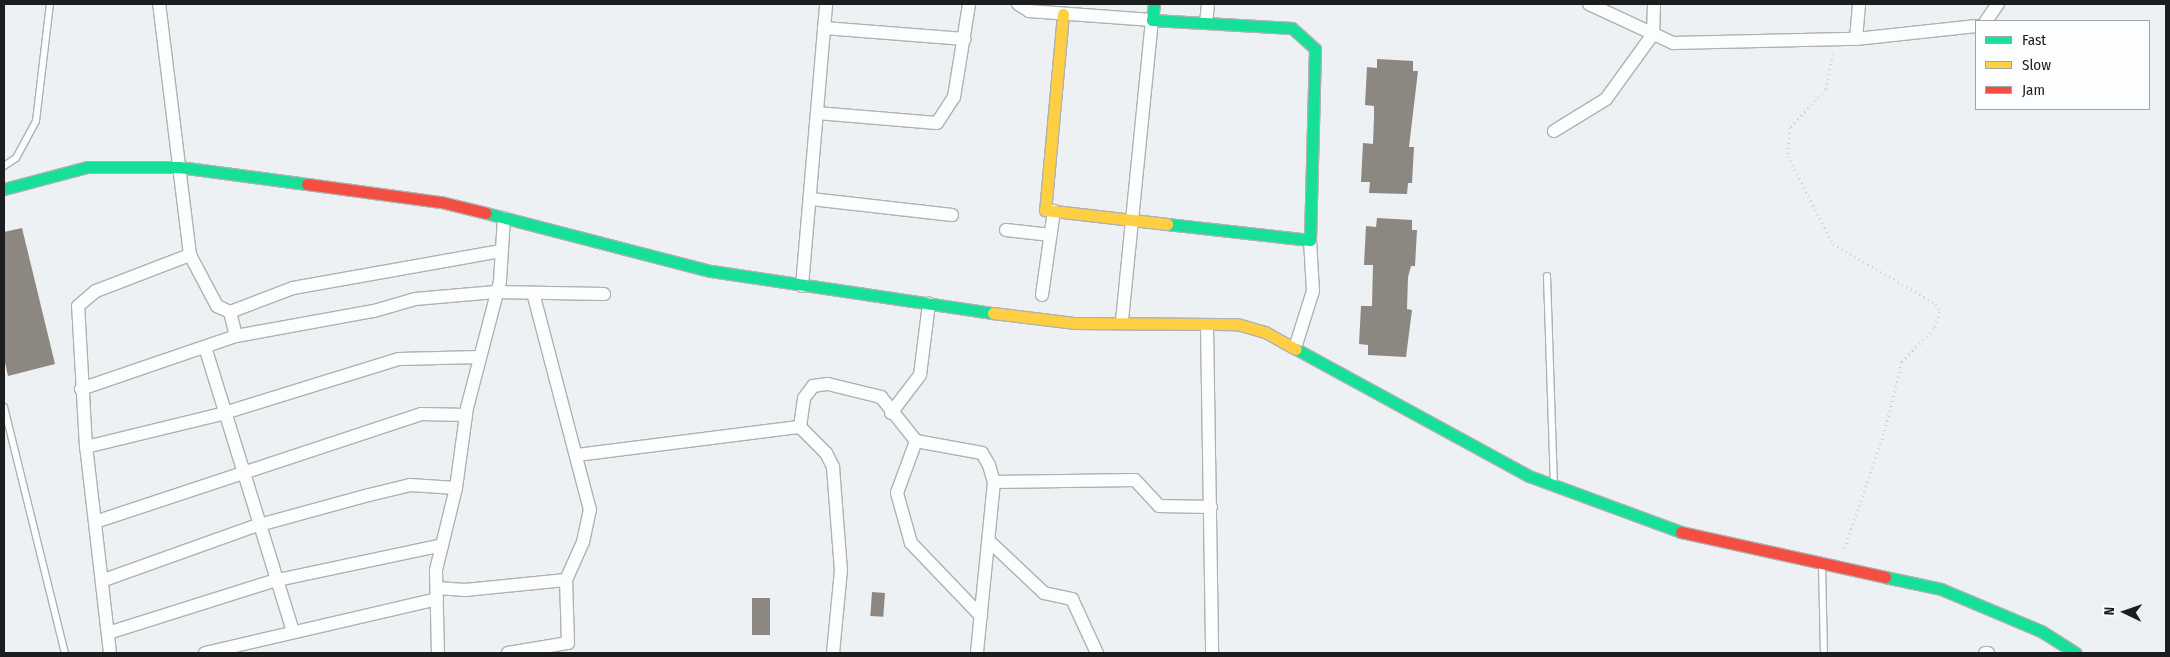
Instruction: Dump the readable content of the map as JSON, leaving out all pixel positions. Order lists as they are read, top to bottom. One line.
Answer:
{"legend":["Fast","Slow","Jam"],"north":"left"}
